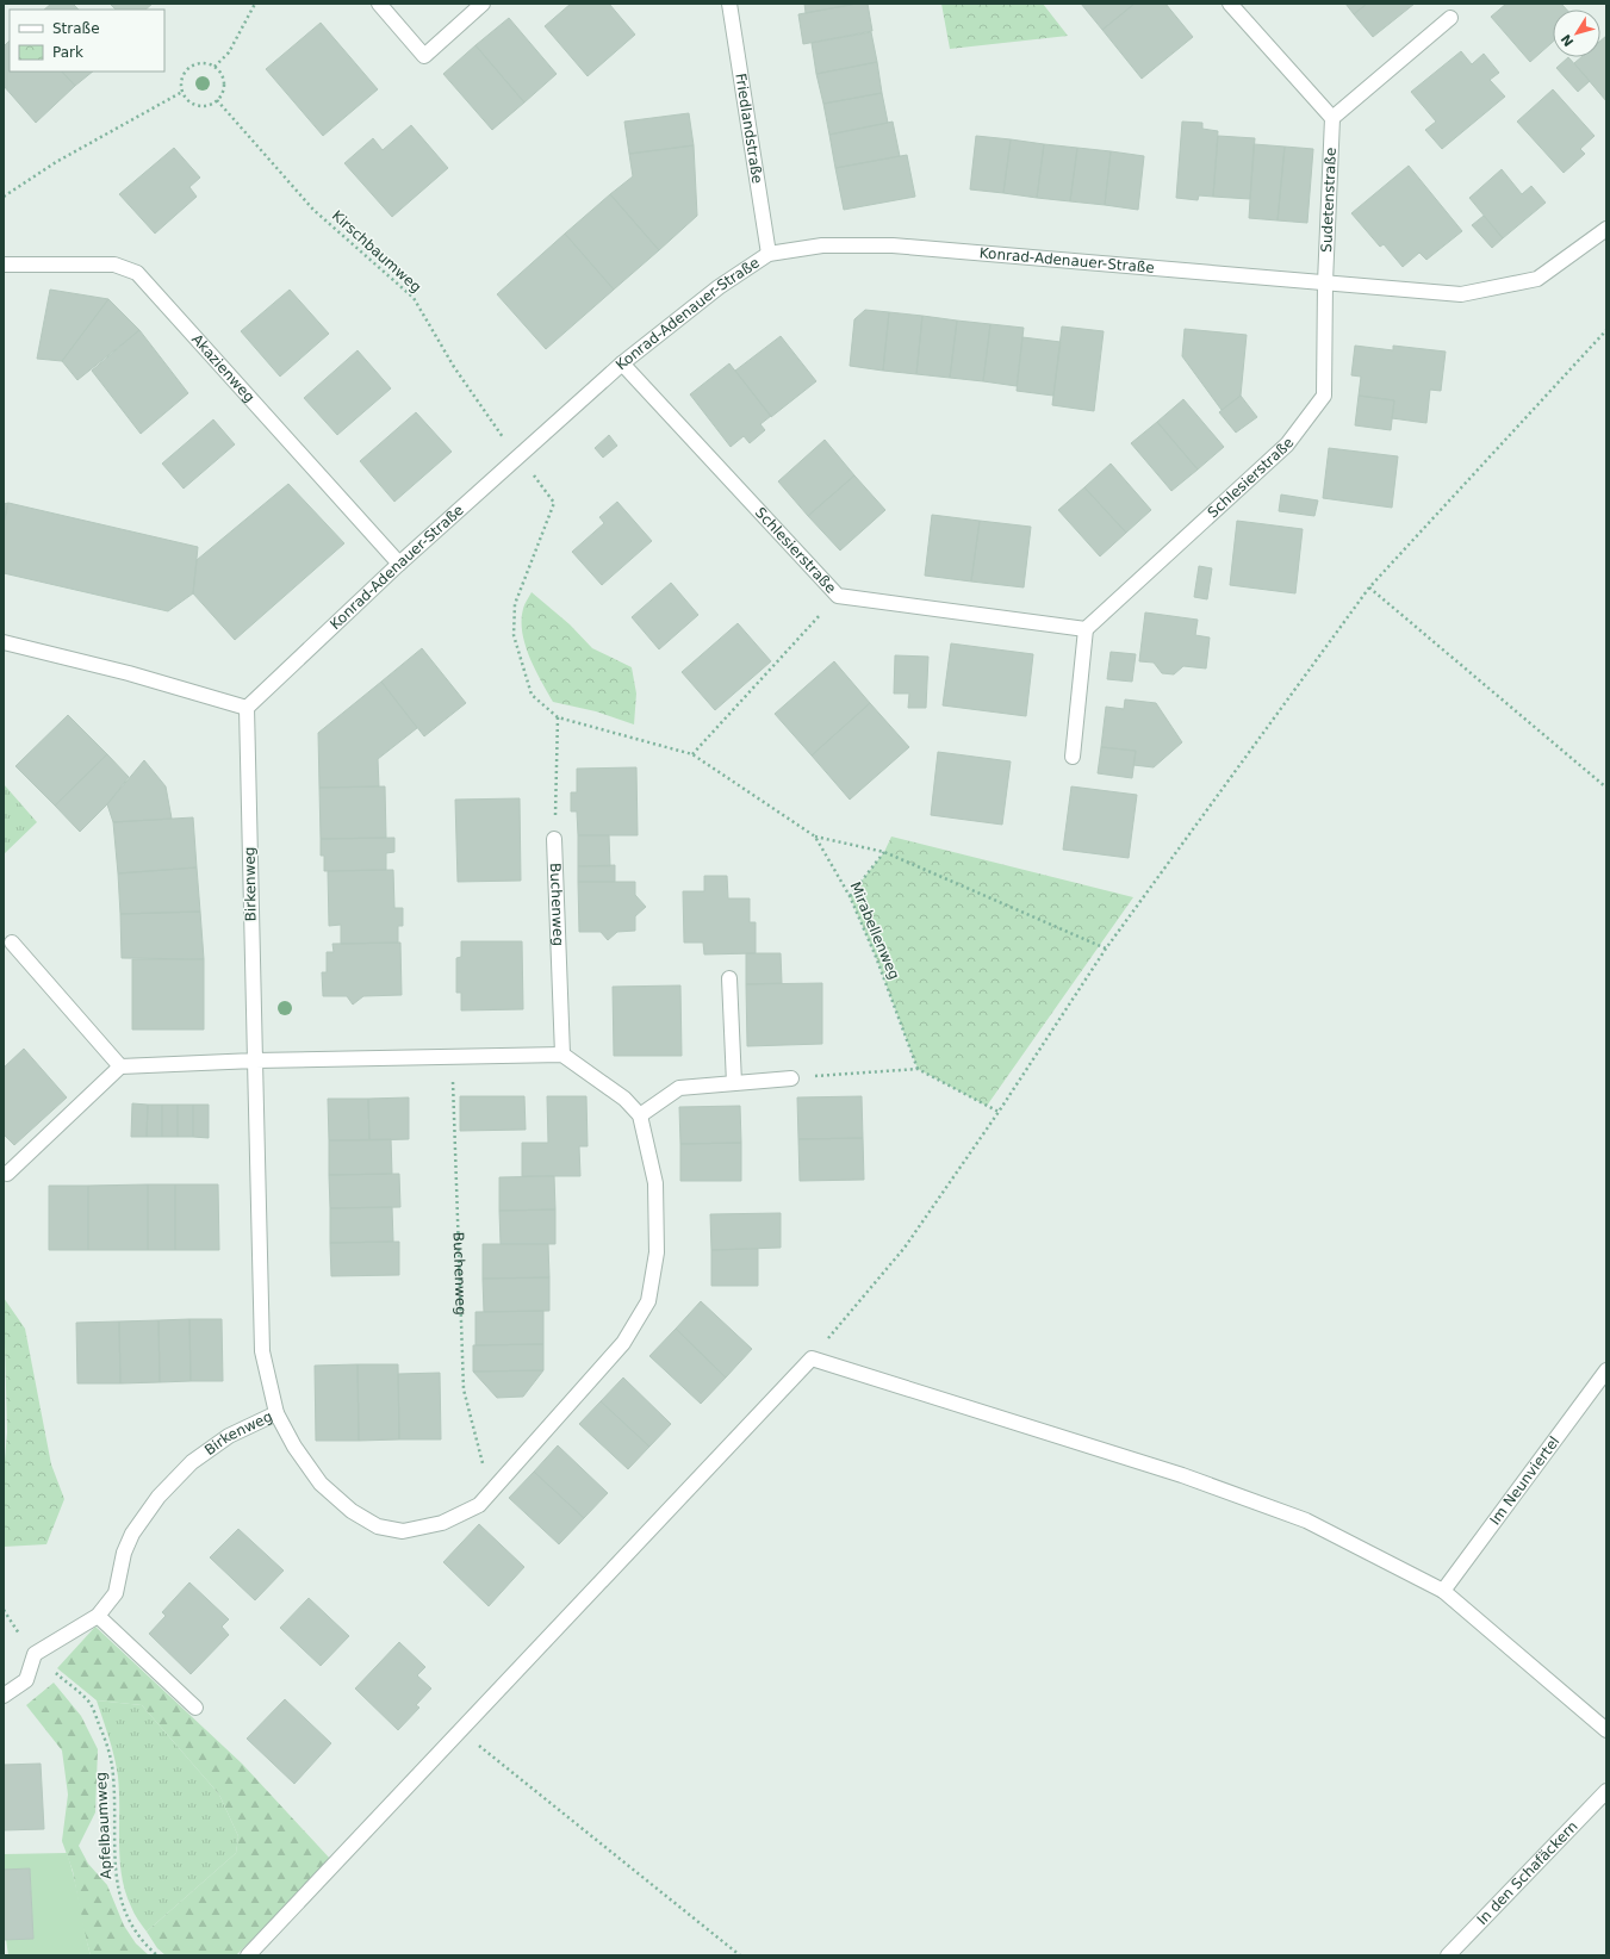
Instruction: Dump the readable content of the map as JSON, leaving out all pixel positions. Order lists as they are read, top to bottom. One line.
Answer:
{"streets":{"street":["Friedlandstraße","Sudetenstraße","Konrad-Adenauer-Straße","Akazienweg","Schlesierstraße","Birkenweg","Buchenweg","Im Neunviertel","In den Schafäckern"],"path":["Kirschbaumweg","Mirabellenweg","Apfelbaumweg"]},"crossings":[["Friedlandstraße","Konrad-Adenauer-Straße"],["Sudetenstraße","Konrad-Adenauer-Straße"],["Sudetenstraße","Schlesierstraße"],["Kirschbaumweg","Konrad-Adenauer-Straße"],["Kirschbaumweg","Mirabellenweg"],["Konrad-Adenauer-Straße","Akazienweg"],["Konrad-Adenauer-Straße","Schlesierstraße"],["Konrad-Adenauer-Straße","Birkenweg"],["Konrad-Adenauer-Straße","Mirabellenweg"],["Birkenweg","Apfelbaumweg"]],"legend":["Straße","Park"],"north":"bottom left"}
